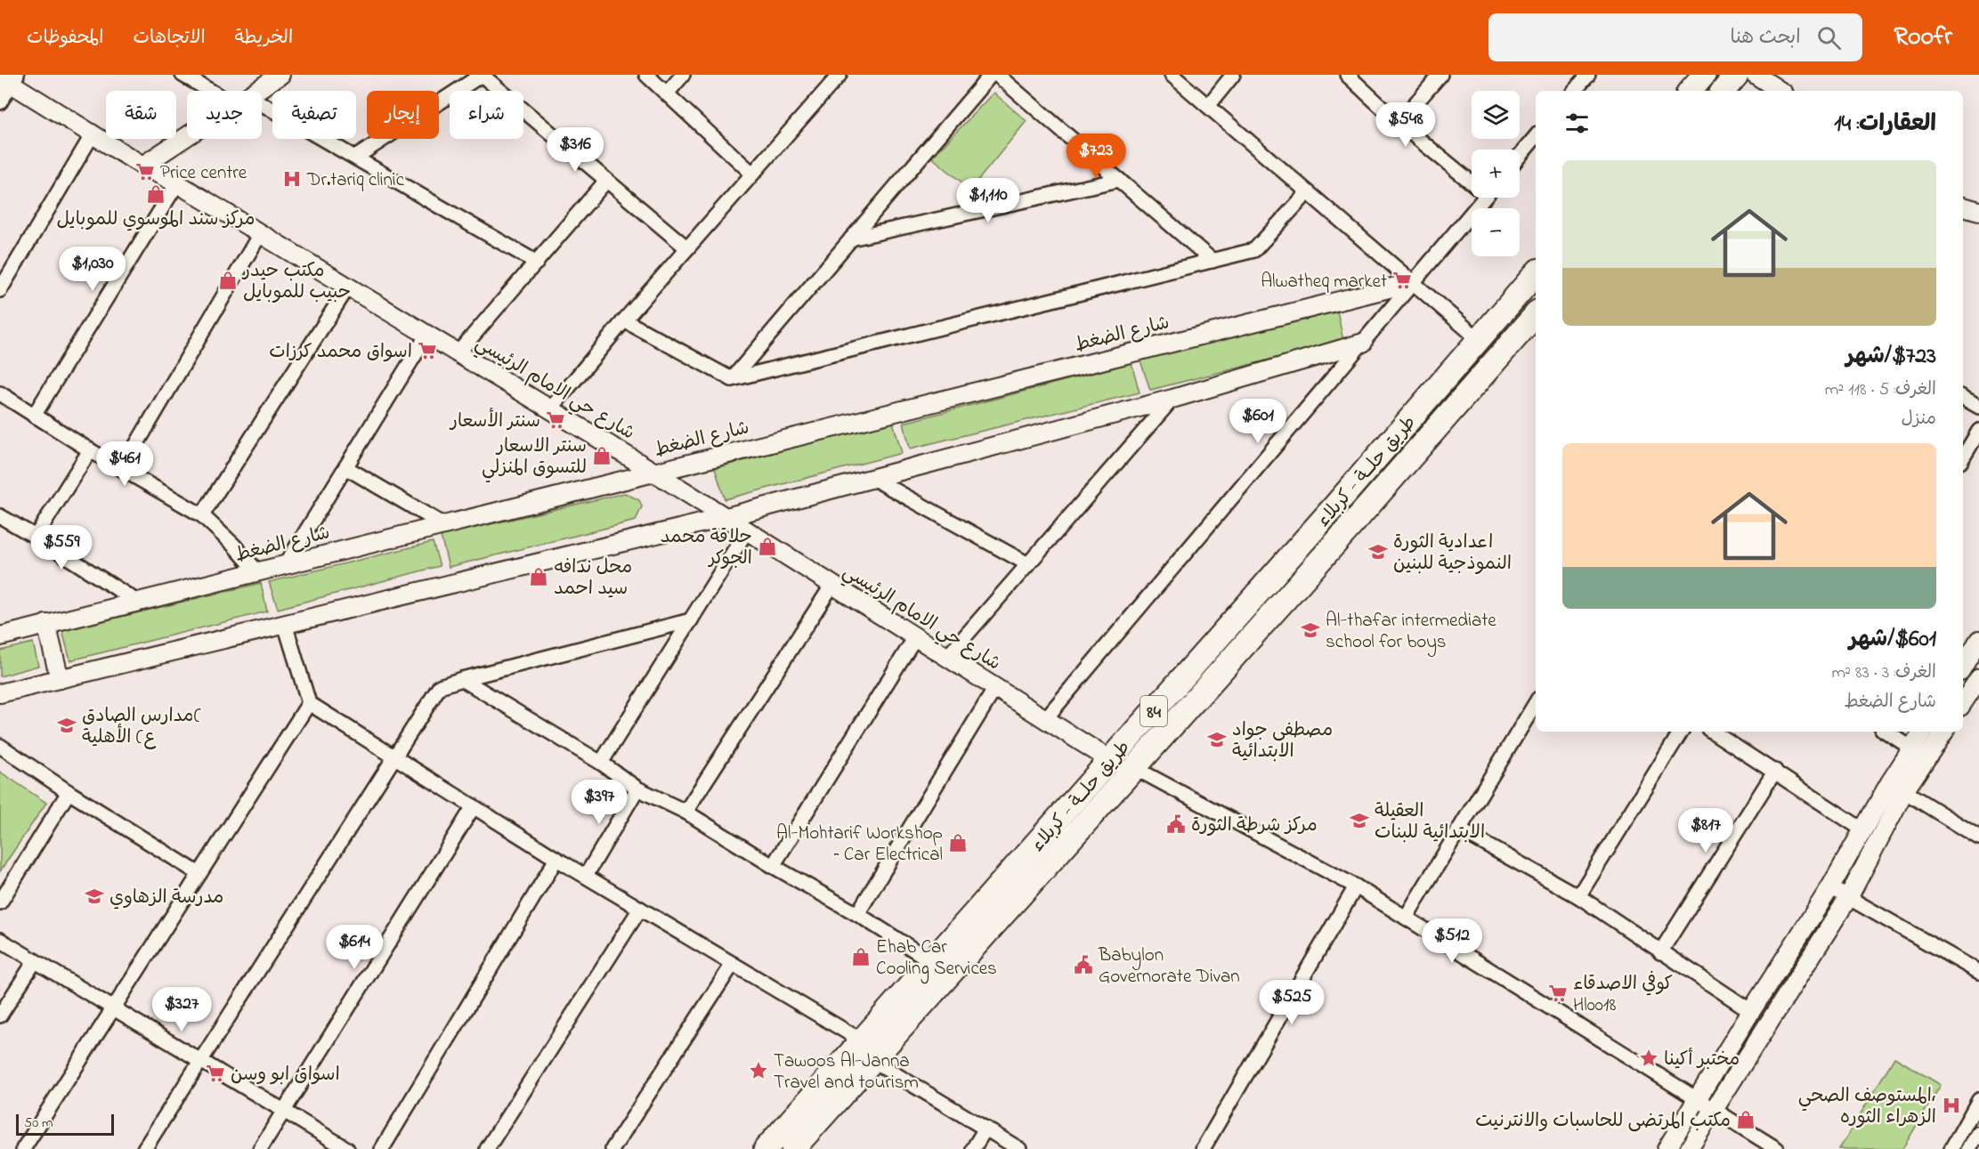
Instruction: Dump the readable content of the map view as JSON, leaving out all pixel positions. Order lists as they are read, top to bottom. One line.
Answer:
{"streets":{"highway":["طريق حلــة - كربلاء","84"],"street":["شارع الضغط","شارع حي الامام الرئيسي"]},"crossings":[["شارع الضغط","شارع حي الامام الرئيسي"],["شارع حي الامام الرئيسي","طريق حلــة - كربلاء"]],"places":{"supermarket":["Price centre","Alwatheq market","اسواق محمد كرزات","سنتر الأسعار","كوفي الاصدقاء Hl0018","اسواق ابو وسن"],"hospital":["Dr.tariq clinic","المستوصف الصحي، الزهراء الثوره"],"shop":["مركز سند الموسوي للموبايل","مكتب حيدر حبيب للموبايل","سنتر الاسعار للتسوق المنزلي","حلاقة محمد الجوكر","محل ندافه سيد احمد","Al-Mohtarif Workshop – Car Electrical","Ehab Car Cooling Services","مكتب المرتضى للحاسبات والانترنيت"],"school or university":["اعدادية الثورة النموذجية للبنين","Al-thafar intermediate school for boys","مدارس الصادق( ع) الأهلية","مصطفى جواد الابتدائية","العقيلة الابتدائية للبنات","مدرسة الزهاوي"],"public building":["مركز شرطة الثورة","Babylon Governorate Divan"],"place":["مختبر أكينا","Tawoos Al-Janna Travel and tourism"]},"scale_bar":"50 m","page":{"header":"Roofr","search":"ابحث هنا","nav":["الخريطة","الاتجاهات","المحفوظات"],"map_buttons":["+","−"],"chip":["شراء","إيجار","تصفية","جديد","شقة"],"heading":"العقارات: 14","price":["$548","$316","$723","$1,110","$1,030","$601","$461","$559","$397","$817","$512","$614","$525","$327"],"list":[{"name":"$723/شهر","note":"الغرف: 5 · 118 m² · منزل"},{"name":"$601/شهر","note":"الغرف: 3 · 83 m² · شارع الضغط"}],"scale":"50 m"}}
